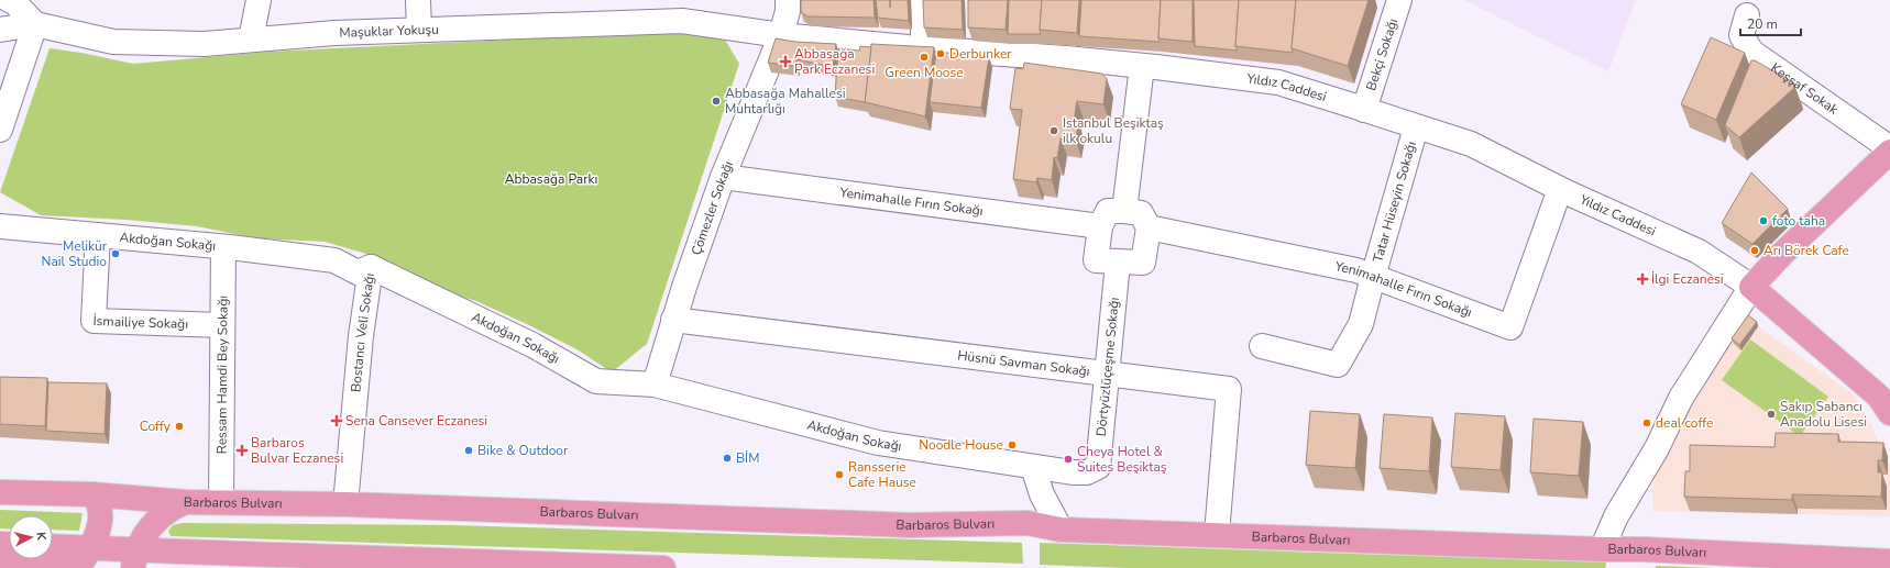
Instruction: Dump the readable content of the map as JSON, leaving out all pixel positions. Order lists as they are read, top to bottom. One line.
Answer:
{"streets":{"main road":["Yıldız Caddesi","Barbaros Bulvarı"],"street":["Maşuklar Yokuşu","Bekçi Sokağı","Keşşaf Sokak","Yenimahalle Fırın Sokağı","Tatar Hüseyin Sokağı","Çömezler Sokağı","Akdoğan Sokağı","İsmailiye Sokağı","Bostancı Veli Sokağı","Hüsnü Savman Sokağı","Dörtyüzlüçeşme Sokağı","Ressam Hamdi Bey Sokağı"]},"crossings":[["Maşuklar Yokuşu","Yıldız Caddesi"],["Maşuklar Yokuşu","Çömezler Sokağı"],["Bekçi Sokağı","Yıldız Caddesi"],["Yıldız Caddesi","Yenimahalle Fırın Sokağı"],["Yıldız Caddesi","Tatar Hüseyin Sokağı"],["Yıldız Caddesi","Çömezler Sokağı"],["Yenimahalle Fırın Sokağı","Tatar Hüseyin Sokağı"],["Yenimahalle Fırın Sokağı","Çömezler Sokağı"],["Çömezler Sokağı","Akdoğan Sokağı"],["Çömezler Sokağı","Hüsnü Savman Sokağı"],["Akdoğan Sokağı","İsmailiye Sokağı"],["Akdoğan Sokağı","Bostancı Veli Sokağı"],["Akdoğan Sokağı","Dörtyüzlüçeşme Sokağı"],["Akdoğan Sokağı","Ressam Hamdi Bey Sokağı"],["İsmailiye Sokağı","Ressam Hamdi Bey Sokağı"],["Bostancı Veli Sokağı","Barbaros Bulvarı"],["Hüsnü Savman Sokağı","Dörtyüzlüçeşme Sokağı"],["Hüsnü Savman Sokağı","Barbaros Bulvarı"],["Ressam Hamdi Bey Sokağı","Barbaros Bulvarı"]],"parks":["Abbasağa Parkı"],"places":{"other":["Derbunker","Green Moose","Abbasağa Mahallesi Muhtarlığı","Istanbul Beşiktaş ilk okulu","foto taha","Arı Börek Cafe","Melikür Nail Studio","Sakıp Sabancı Anadolu Lisesi","deal coffe","Coffy","Noodle House","Bike & Outdoor","BİM","Cheya Hotel & Suites Beşiktaş","Ransserie Cafe Hause"],"health":["Abbasağa Park Eczanesi","İlgi Eczanesi","Sena Cansever Eczanesi","Barbaros Bulvar Eczanesi"]},"scale_bar":"20 m","north":"right"}
